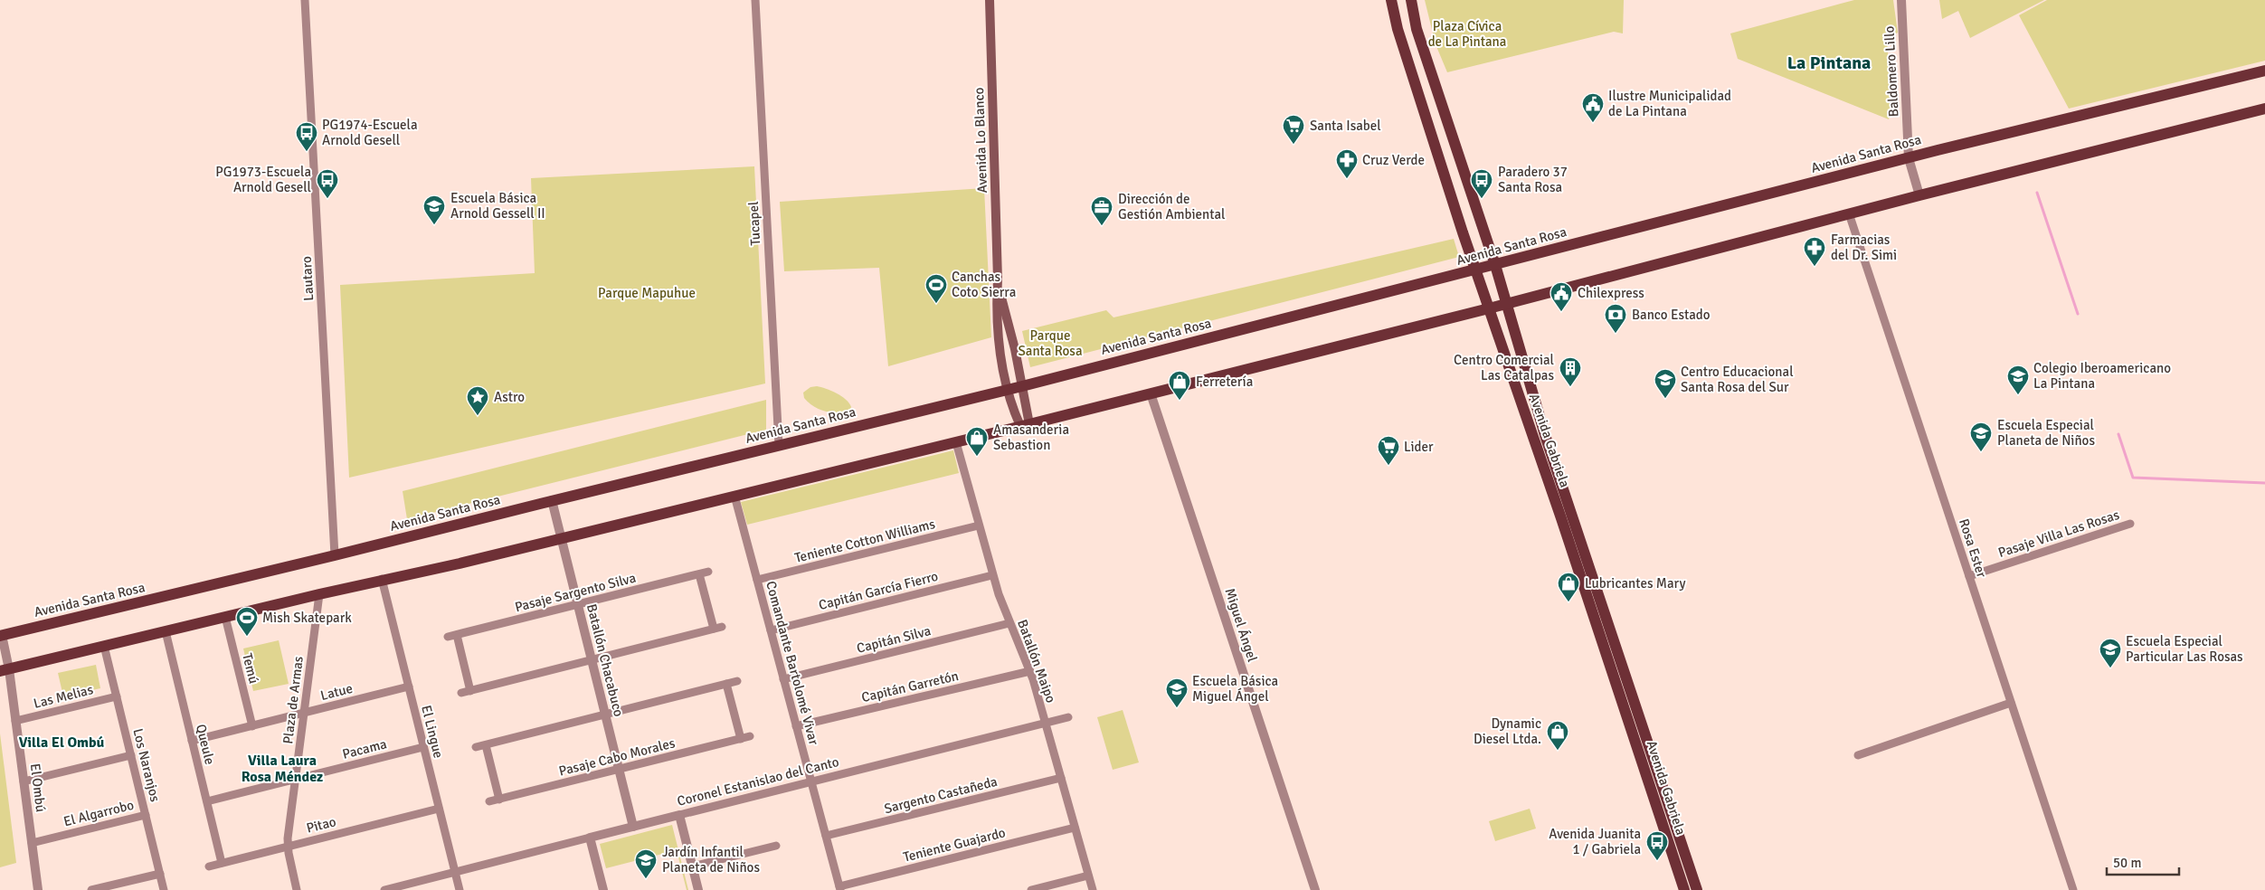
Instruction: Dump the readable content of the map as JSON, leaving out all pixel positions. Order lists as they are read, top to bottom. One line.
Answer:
{"streets":{"main road":["Avenida Lo Blanco","Avenida Santa Rosa","Avenida Gabriela"],"street":["Baldomero Lillo","Tucapel","Lautaro","Pasaje Villa Las Rosas","Teniente Cotton Williams","Rosa Ester","Capitán García Fierro","Pasaje Sargento Silva","Miguel Ángel","Capitán Silva","Batallón Chacabuco","Batallón Maipo","Comandante Bartolomé Vivar","Temú","Capitán Garretón","Latue","Las Melias","Plaza de Armas","El Lingue","Queule","Pacama","Pasaje Cabo Morales","Los Naranjos","Coronel Estanislao del Canto","El Ombú","Sargento Castañeda","El Algarrobo","Pitao","Teniente Guajardo"]},"crossings":[["Baldomero Lillo","Avenida Santa Rosa"],["Avenida Lo Blanco","Avenida Santa Rosa"],["Avenida Santa Rosa","Tucapel"],["Avenida Santa Rosa","Lautaro"],["Avenida Santa Rosa","Avenida Gabriela"],["Avenida Santa Rosa","Batallón Chacabuco"],["Avenida Santa Rosa","El Ombú"],["Pasaje Villa Las Rosas","Rosa Ester"],["Teniente Cotton Williams","Batallón Maipo"],["Teniente Cotton Williams","Comandante Bartolomé Vivar"],["Capitán García Fierro","Batallón Maipo"],["Capitán García Fierro","Comandante Bartolomé Vivar"],["Pasaje Sargento Silva","Batallón Chacabuco"],["Capitán Silva","Batallón Maipo"],["Capitán Silva","Comandante Bartolomé Vivar"],["Batallón Chacabuco","Pasaje Cabo Morales"],["Batallón Chacabuco","Coronel Estanislao del Canto"],["Batallón Maipo","Capitán Garretón"],["Batallón Maipo","Coronel Estanislao del Canto"],["Batallón Maipo","Sargento Castañeda"],["Batallón Maipo","Teniente Guajardo"],["Comandante Bartolomé Vivar","Capitán Garretón"],["Comandante Bartolomé Vivar","Coronel Estanislao del Canto"],["Comandante Bartolomé Vivar","Sargento Castañeda"],["Comandante Bartolomé Vivar","Teniente Guajardo"],["Temú","Latue"],["Latue","Plaza de Armas"],["Latue","El Lingue"],["Latue","Queule"],["Las Melias","Los Naranjos"],["Las Melias","El Ombú"],["Plaza de Armas","Pacama"],["Plaza de Armas","Pitao"],["El Lingue","Pacama"],["El Lingue","Coronel Estanislao del Canto"],["El Lingue","Pitao"],["Queule","Pacama"],["Queule","Pitao"],["Los Naranjos","El Algarrobo"],["El Ombú","El Algarrobo"]],"districts":["La Pintana","Villa El Ombú","Villa Laura Rosa Méndez"],"parks":["Plaza Cívica de La Pintana","Parque Mapuhue","Parque Santa Rosa"],"places":{"public building":["Ilustre Municipalidad de La Pintana","Chilexpress"],"supermarket":["Santa Isabel","Lider"],"bus stop":["PG1974-Escuela Arnold Gesell","PG1973-Escuela Arnold Gesell","Paradero 37 Santa Rosa","Avenida Juanita 1 / Gabriela"],"pharmacy":["Cruz Verde","Farmacias del Dr. Simi"],"school or university":["Escuela Básica Arnold Gessell II","Colegio Iberoamericano La Pintana","Centro Educacional Santa Rosa del Sur","Escuela Especial Planeta de Niños","Escuela Especial Particular Las Rosas","Escuela Básica Miguel Ángel","Jardín Infantil Planeta de Niños"],"office":["Dirección de Gestión Ambiental"],"sports":["Canchas Coto Sierra","Mish Skatepark"],"bank":["Banco Estado"],"building":["Centro Comercial Las Catalpas"],"shop":["Ferretería","Amasanderia Sebastion","Lubricantes Mary","Dynamic Diesel Ltda."],"place":["Astro"]},"scale_bar":"50 m"}
